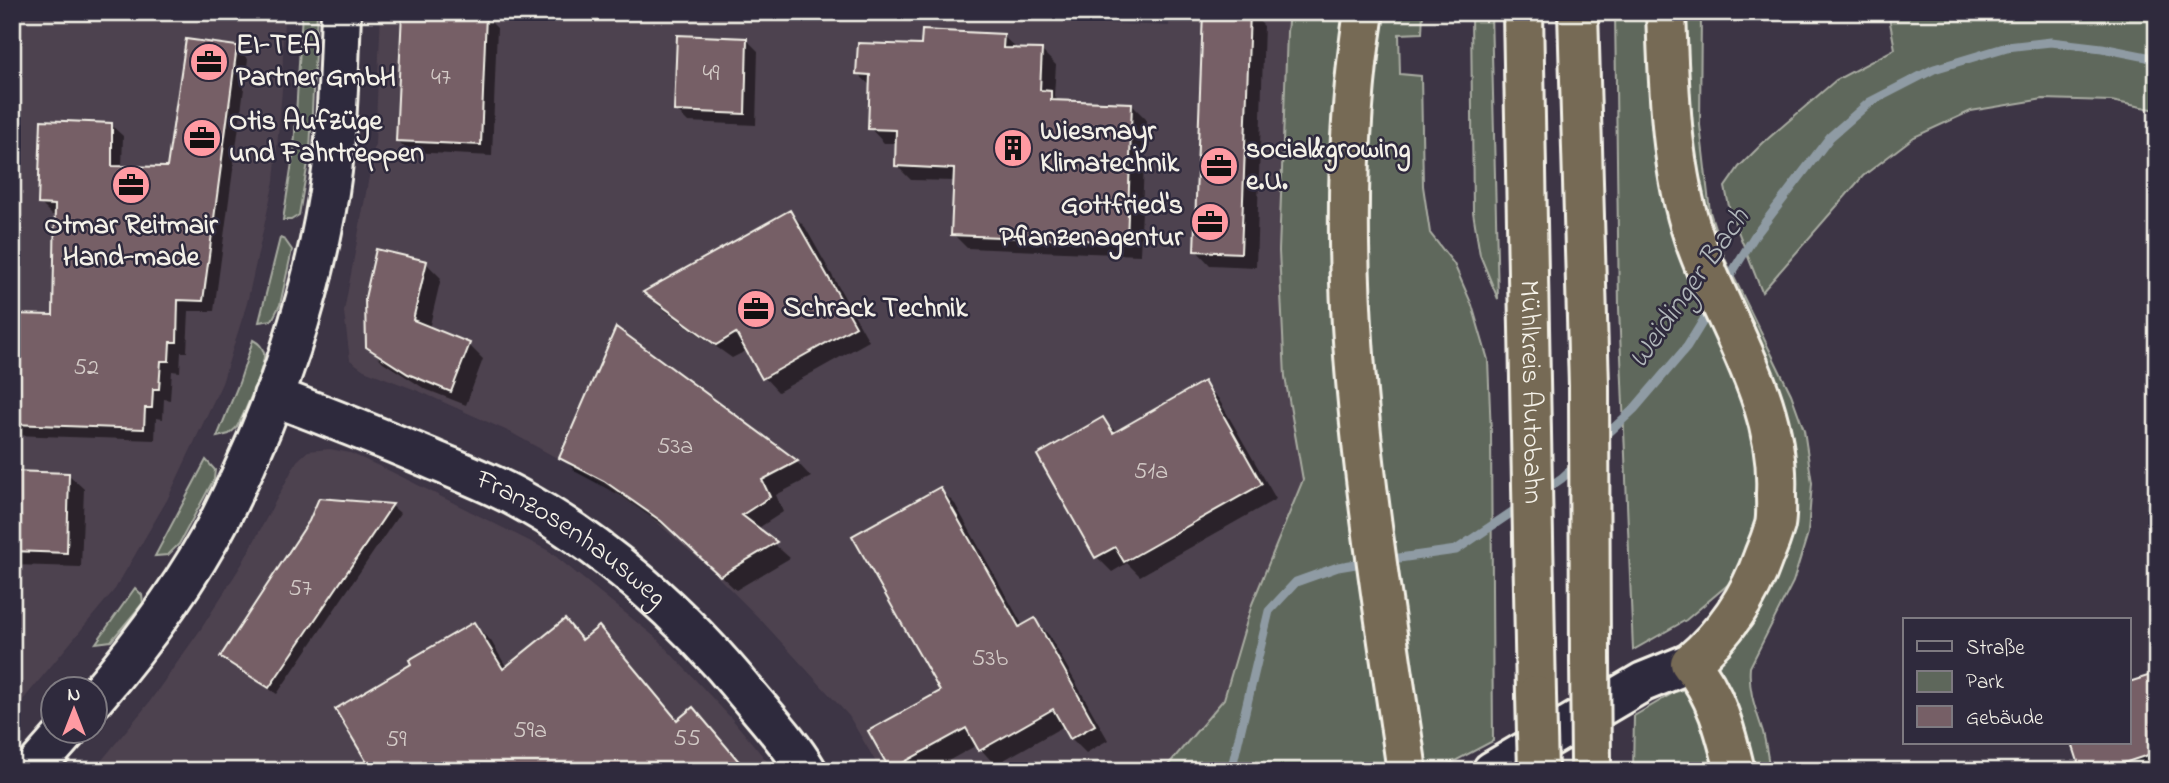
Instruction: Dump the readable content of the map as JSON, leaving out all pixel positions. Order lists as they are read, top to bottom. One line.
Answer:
{"streets":{"highway":["Mühlkreis Autobahn"],"street":["Franzosenhausweg"]},"water":["Weidinger Bach"],"places":{"office":["EI-TEA Partner GmbH","Otis Aufzüge und Fahrtreppen","social&growing e.U.","Otmar Reitmair Hand-made","Gottfried's Pflanzenagentur","Schrack Technik"],"building":["Wiesmayr Klimatechnik"]},"house_numbers":["49","47","52","53a","51a","57","53b","59a","55","59"],"legend":["Straße","Park","Gebäude"],"north":"top"}
